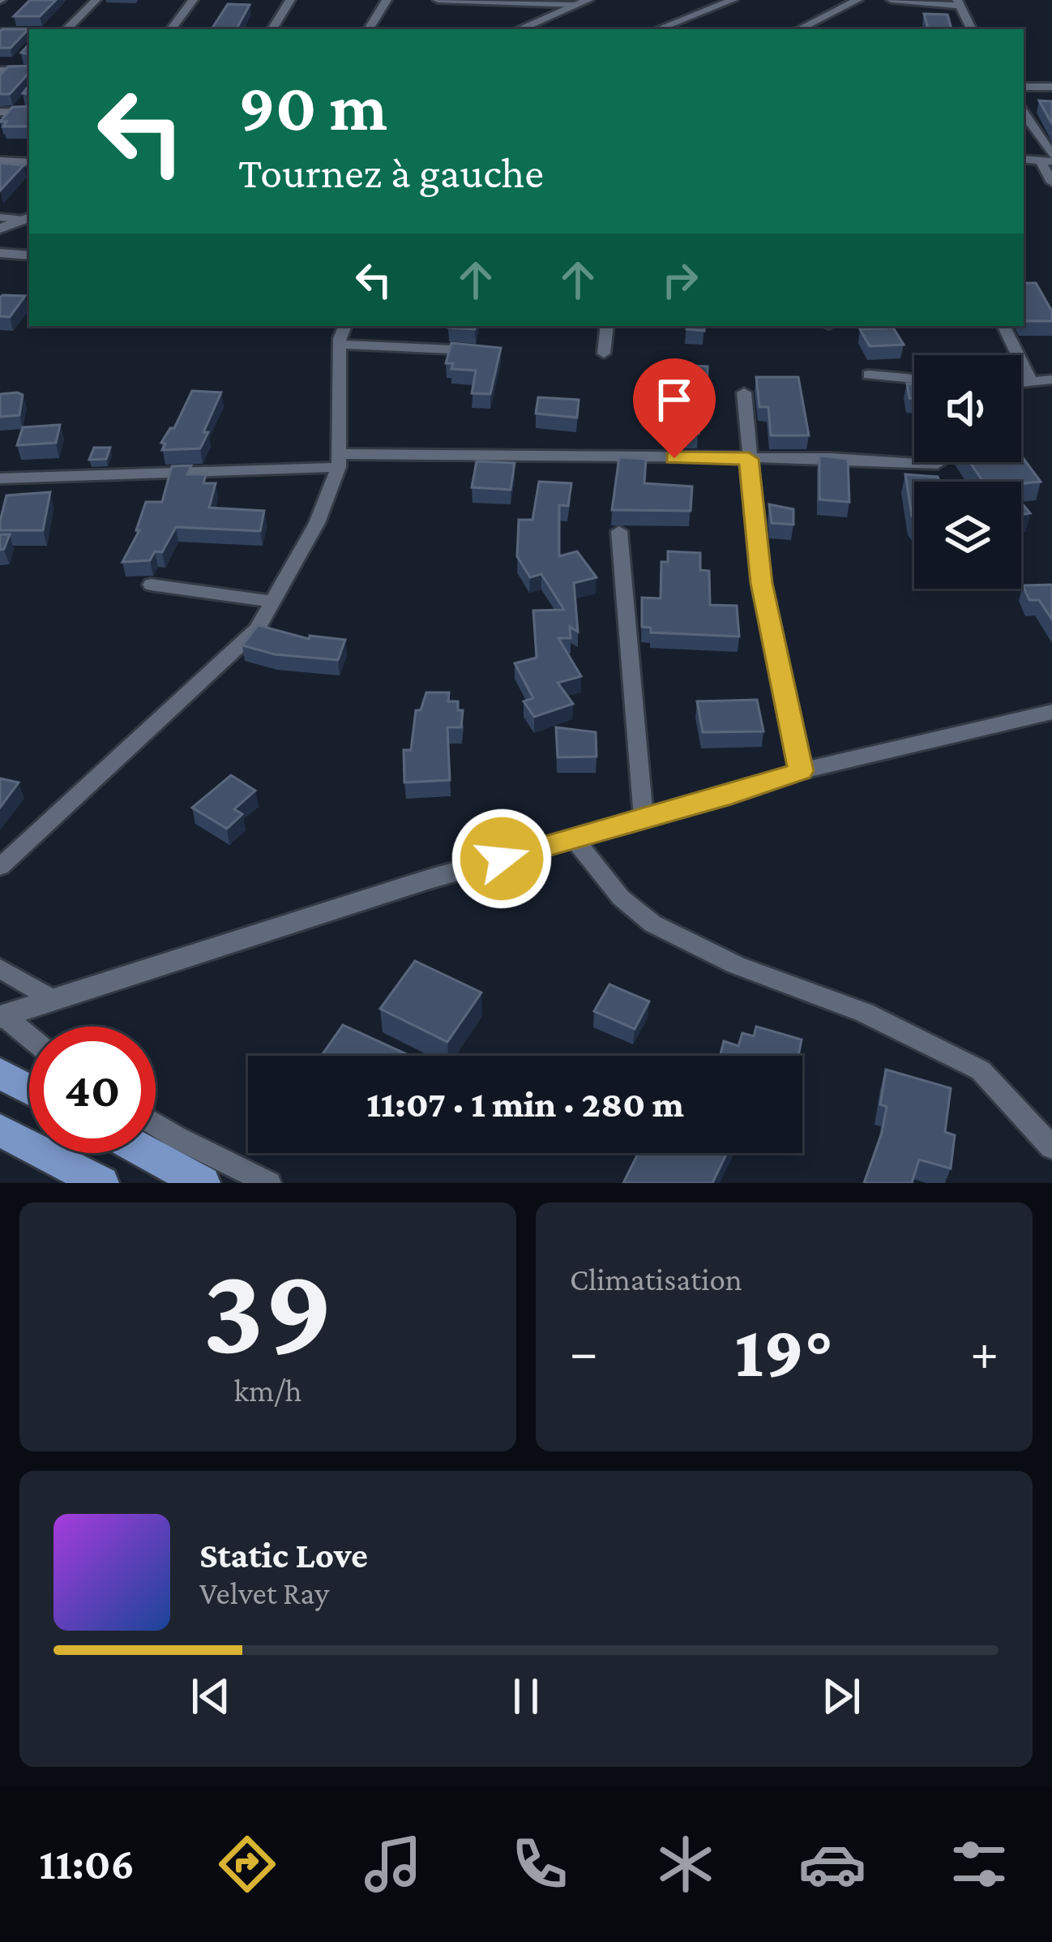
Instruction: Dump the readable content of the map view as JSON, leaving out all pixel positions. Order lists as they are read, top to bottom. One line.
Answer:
{"page":{"turn":["90 m","Tournez à gauche"],"limit":"40","trip":"11:07 · 1 min · 280 m","tile":[["39","km/h"],"Climatisation"],"heat":["−","19°","+"],"song":["Static Love","Velvet Ray"],"tabs":"11:06"}}
